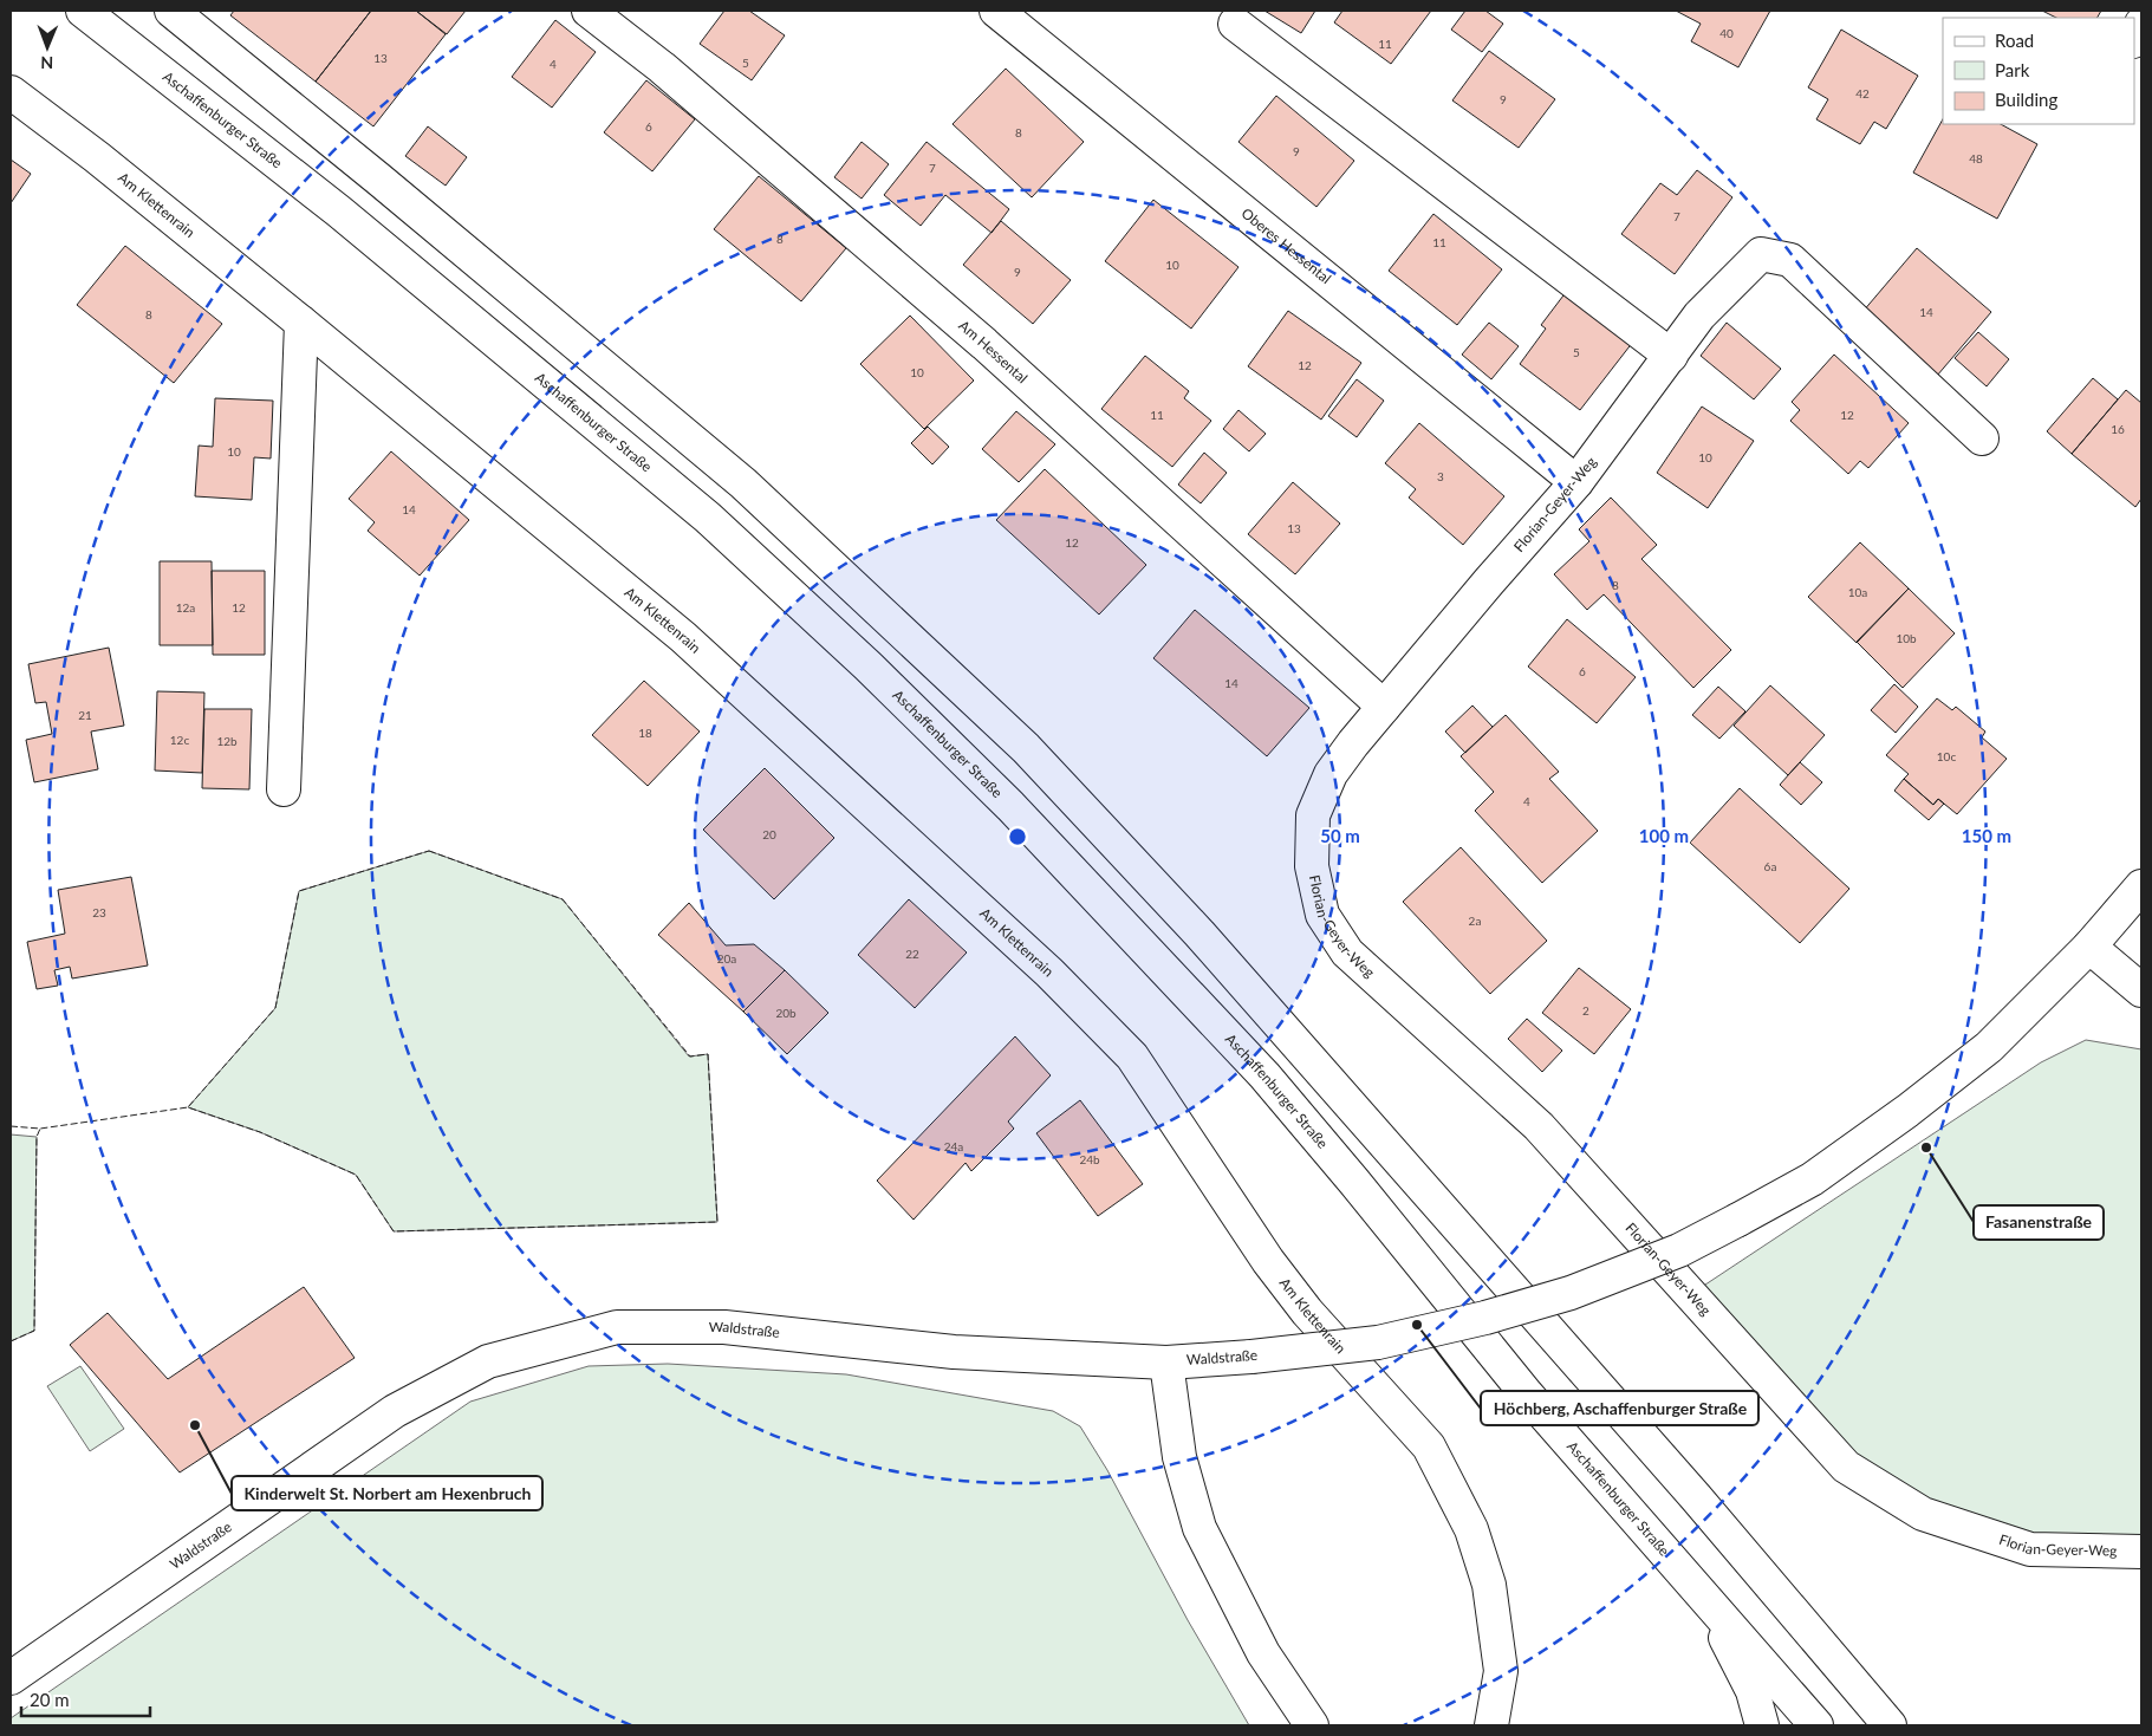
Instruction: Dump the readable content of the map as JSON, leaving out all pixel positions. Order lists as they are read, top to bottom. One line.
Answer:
{"streets":{"street":["Aschaffenburger Straße","Am Klettenrain","Oberes Hessental","Am Hessental","Florian-Geyer-Weg","Waldstraße"]},"crossings":[["Oberes Hessental","Florian-Geyer-Weg"],["Am Hessental","Florian-Geyer-Weg"]],"places":["Fasanenstraße","Höchberg, Aschaffenburger Straße","Kinderwelt St. Norbert am Hexenbruch"],"house_numbers":["40","11","13","5","4","42","9","6","8","9","48","7","7","8","11","10","9","14","8","5","12","10","11","12","16","10","10","3","14","13","12","8","10a","12a","12","10b","6","14","21","18","12c","12b","10c","4","20","6a","23","2a","22","20a","2","20b","24a","24b"],"legend":["Road","Park","Building"],"scale_bar":"20 m","north":"bottom","rings":["50 m","100 m","150 m"]}
